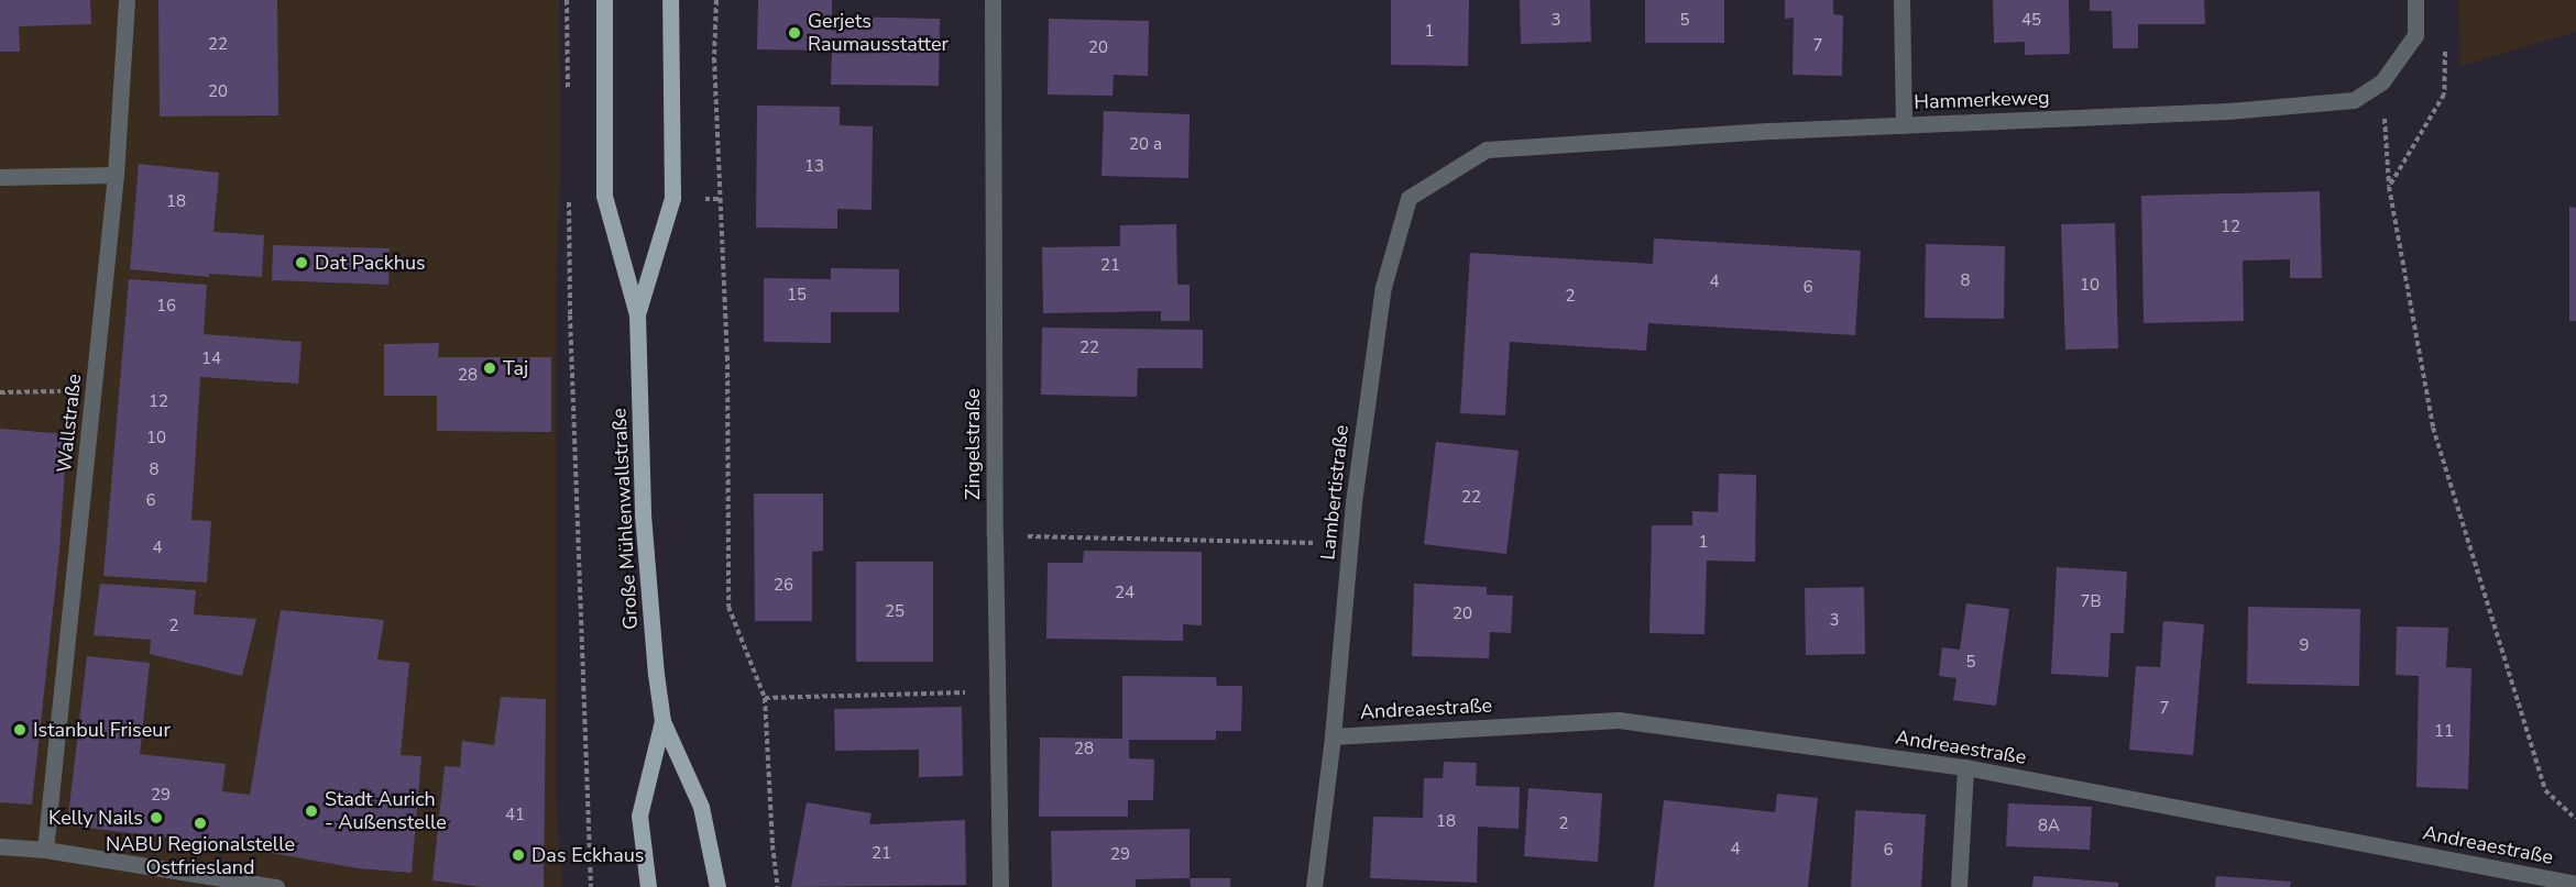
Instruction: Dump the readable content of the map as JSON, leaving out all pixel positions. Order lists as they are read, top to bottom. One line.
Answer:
{"streets":{"main road":["Große Mühlenwallstraße"],"street":["Hammerkeweg","Wallstraße","Zingelstraße","Lambertistraße","Andreaestraße"]},"crossings":[["Hammerkeweg","Lambertistraße"],["Lambertistraße","Andreaestraße"]],"places":["Gerjets Raumausstatter","Dat Packhus","Taj","Istanbul Friseur","Stadt Aurich - Außenstelle","Kelly Nails","NABU Regionalstelle Ostfriesland","Das Eckhaus"],"house_numbers":["3","5","45","1","22","7","20","20","20 a","13","18","12","21","8","4","10","6","15","2","16","22","14","28","12","10","8","22","6","1","4","26","24","7B","25","20","3","2","9","5","7","11","28","29","41","18","2","8A","4","6","21","29"]}
